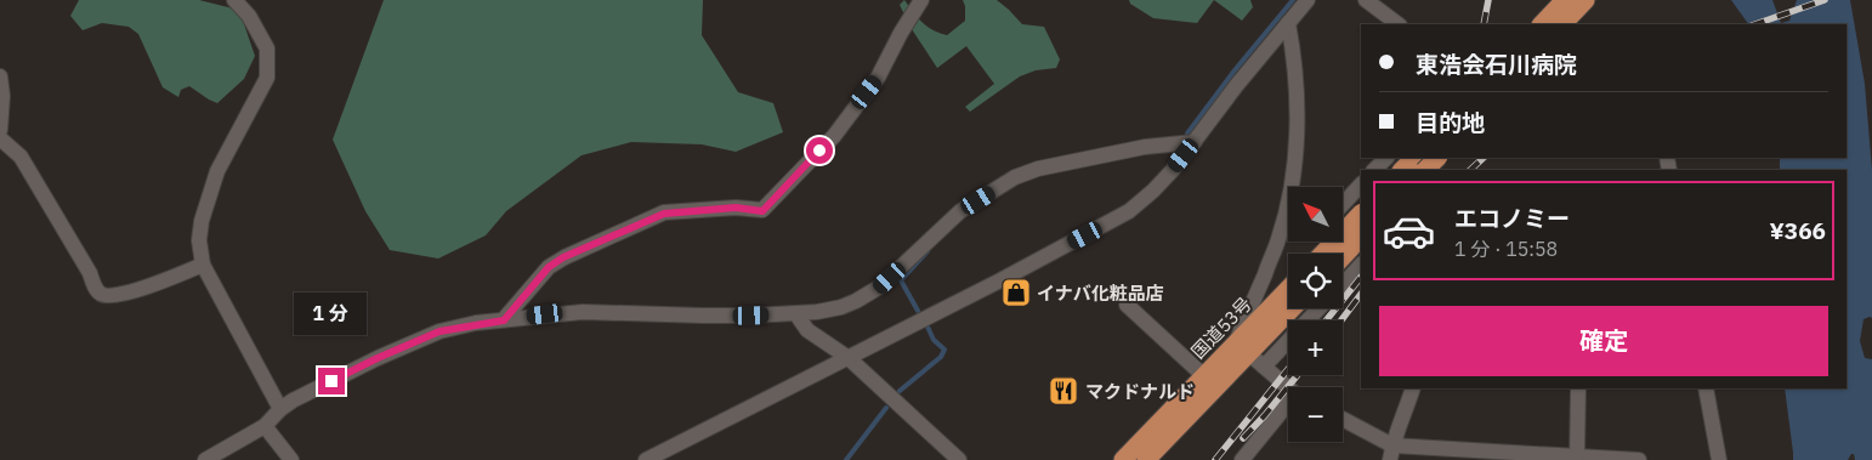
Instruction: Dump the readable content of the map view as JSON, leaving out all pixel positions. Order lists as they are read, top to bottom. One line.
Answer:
{"streets":{"highway":["国道53号"]},"places":{"shop":["イナバ化粧品店"],"restaurant":["マクドナルド"]},"north":"top left","page":{"banner":["東浩会石川病院","目的地"],"list":[{"name":"エコノミー","note":"1 分 · 15:58","value":"¥366"}],"map_buttons":["+","−"],"bubble":"1 分","buttons":"確定"}}
